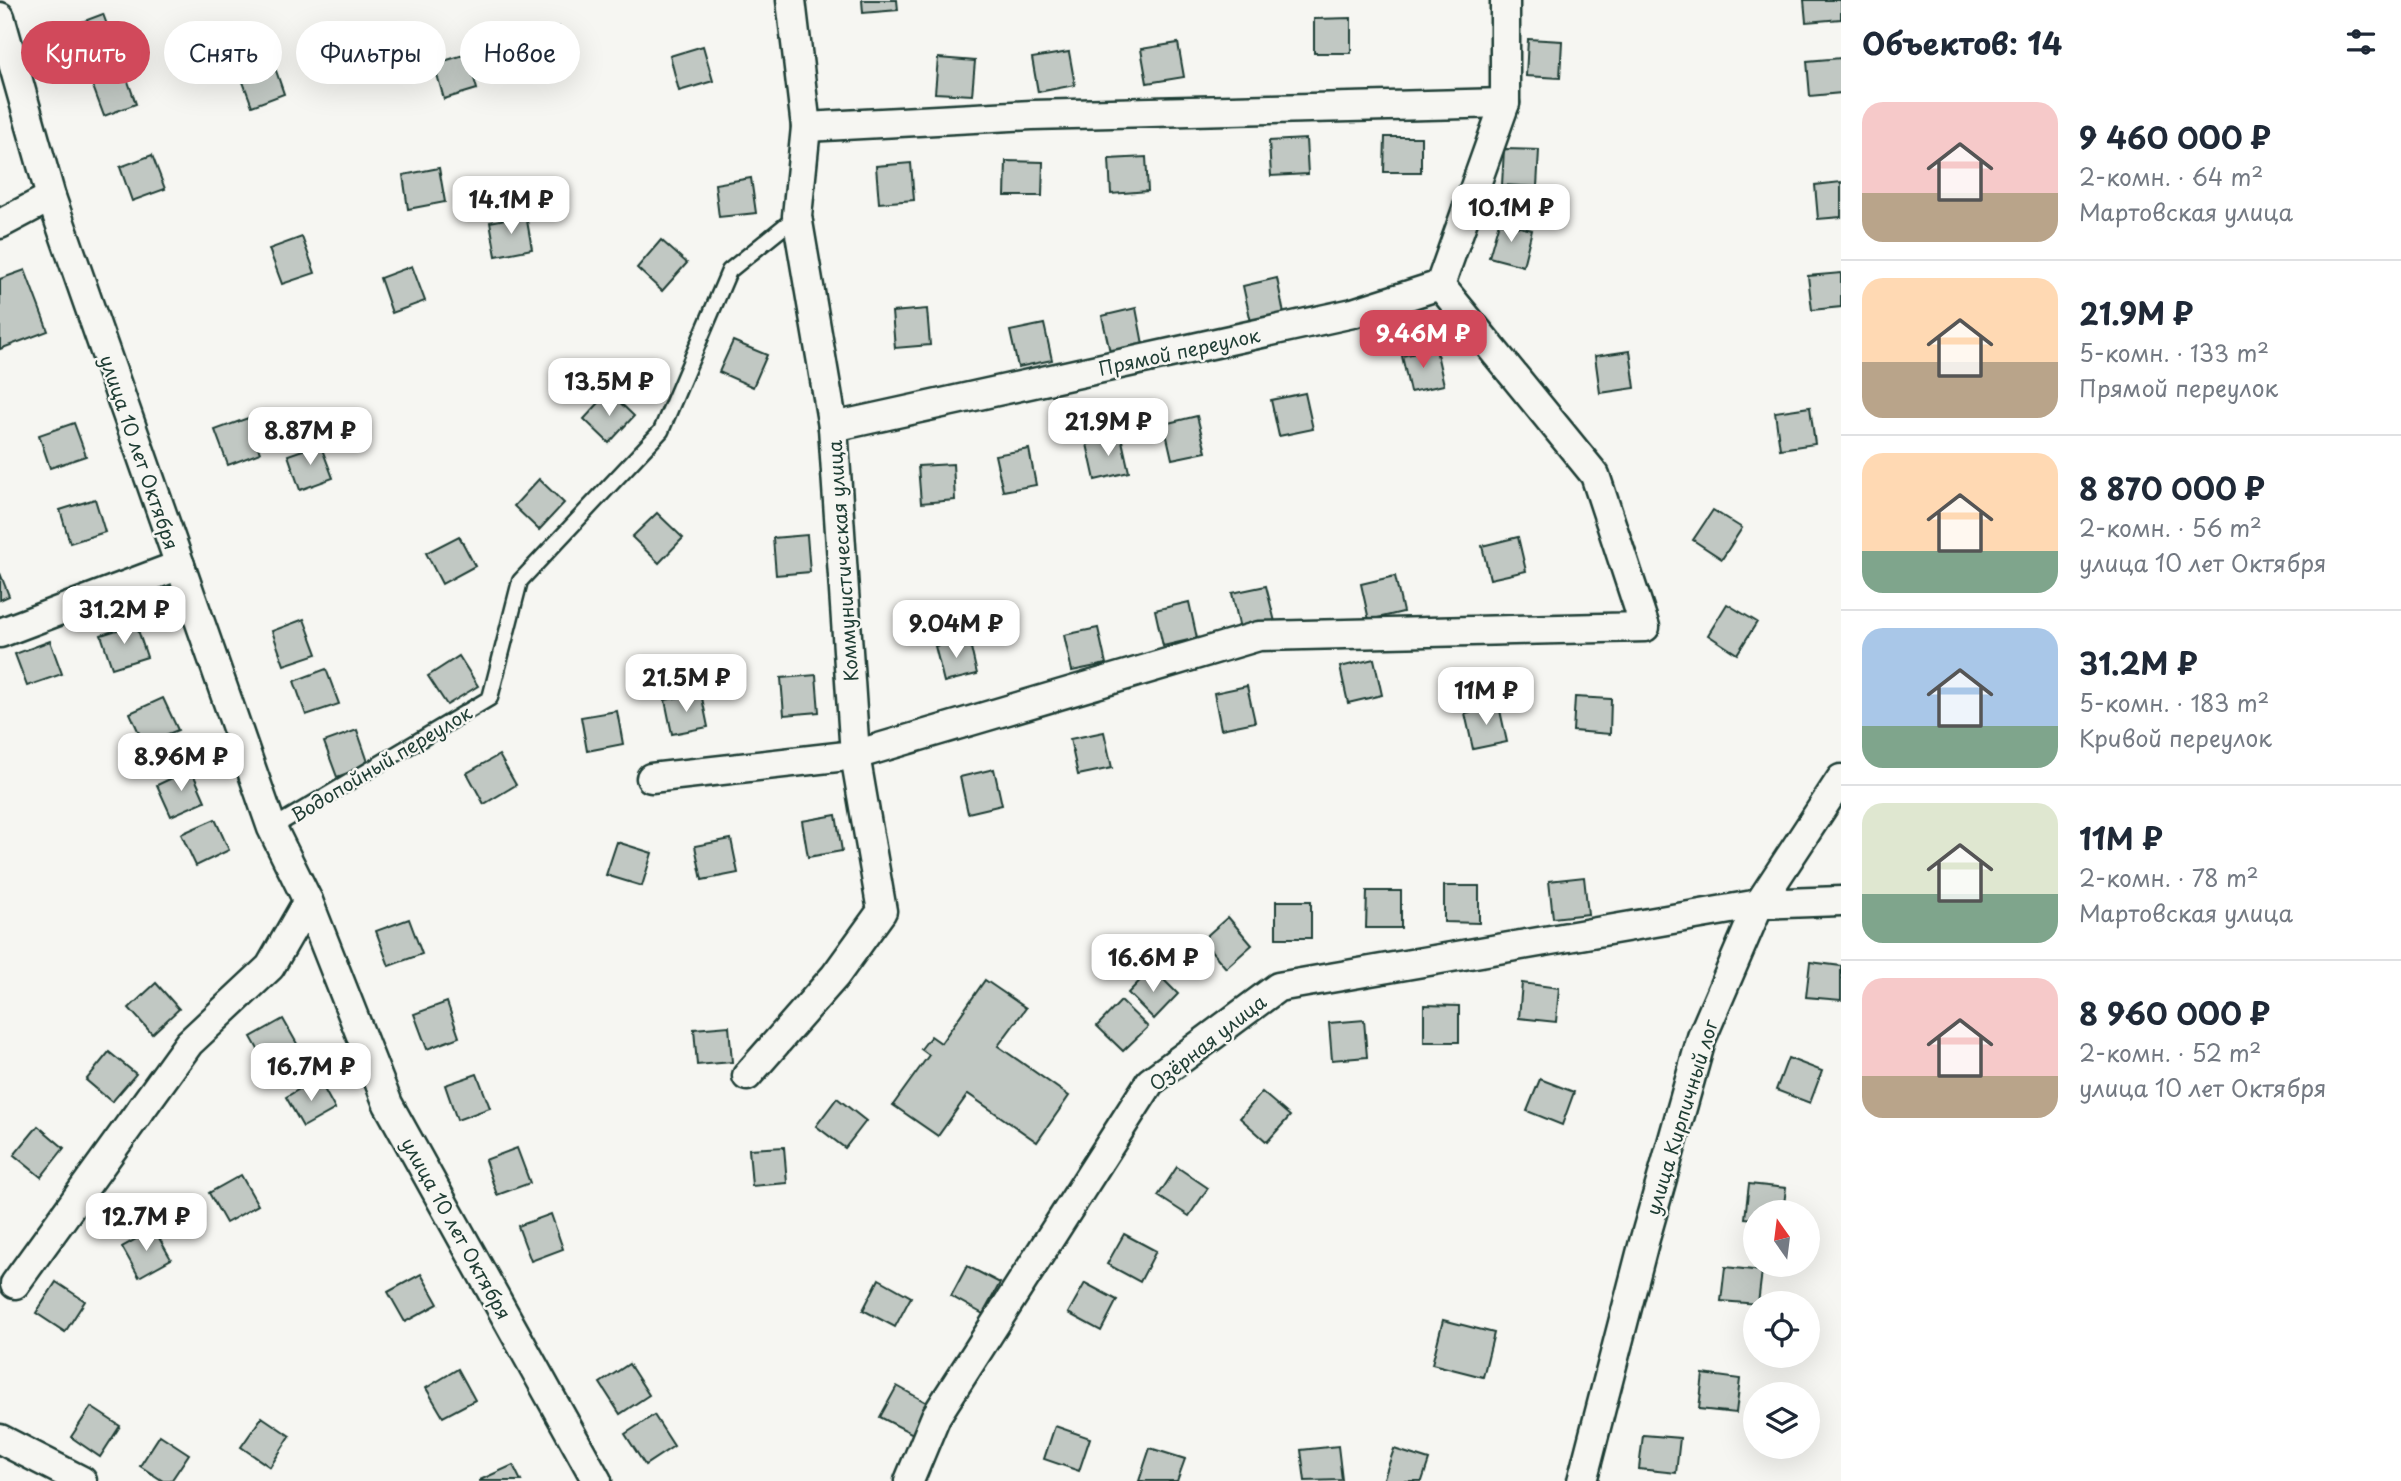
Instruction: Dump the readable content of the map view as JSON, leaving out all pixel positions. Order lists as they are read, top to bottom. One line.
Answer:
{"streets":{"street":["Прямой переулок","улица 10 лет Октября","Коммунистическая улица","Озёрная улица","улица Кирпичный лог"],"lane":["Водопойный переулок"]},"crossings":[["Прямой переулок","Коммунистическая улица"],["улица 10 лет Октября","Водопойный переулок"],["Коммунистическая улица","Водопойный переулок"],["Озёрная улица","улица Кирпичный лог"]],"north":"top","page":{"heading":"Объектов: 14","chip":["Купить","Снять","Фильтры","Новое"],"list":[{"name":"9 460 000 ₽","note":"2-комн. · 64 m² · Мартовская улица"},{"name":"21.9M ₽","note":"5-комн. · 133 m² · Прямой переулок"},{"name":"8 870 000 ₽","note":"2-комн. · 56 m² · улица 10 лет Октября"},{"name":"31.2M ₽","note":"5-комн. · 183 m² · Кривой переулок"},{"name":"11M ₽","note":"2-комн. · 78 m² · Мартовская улица"},{"name":"8 960 000 ₽","note":"2-комн. · 52 m² · улица 10 лет Октября"}],"price":["14.1M ₽","10.1M ₽","9.46M ₽","13.5M ₽","21.9M ₽","8.87M ₽","31.2M ₽","9.04M ₽","21.5M ₽","11M ₽","8.96M ₽","16.6M ₽","16.7M ₽","12.7M ₽"]}}
